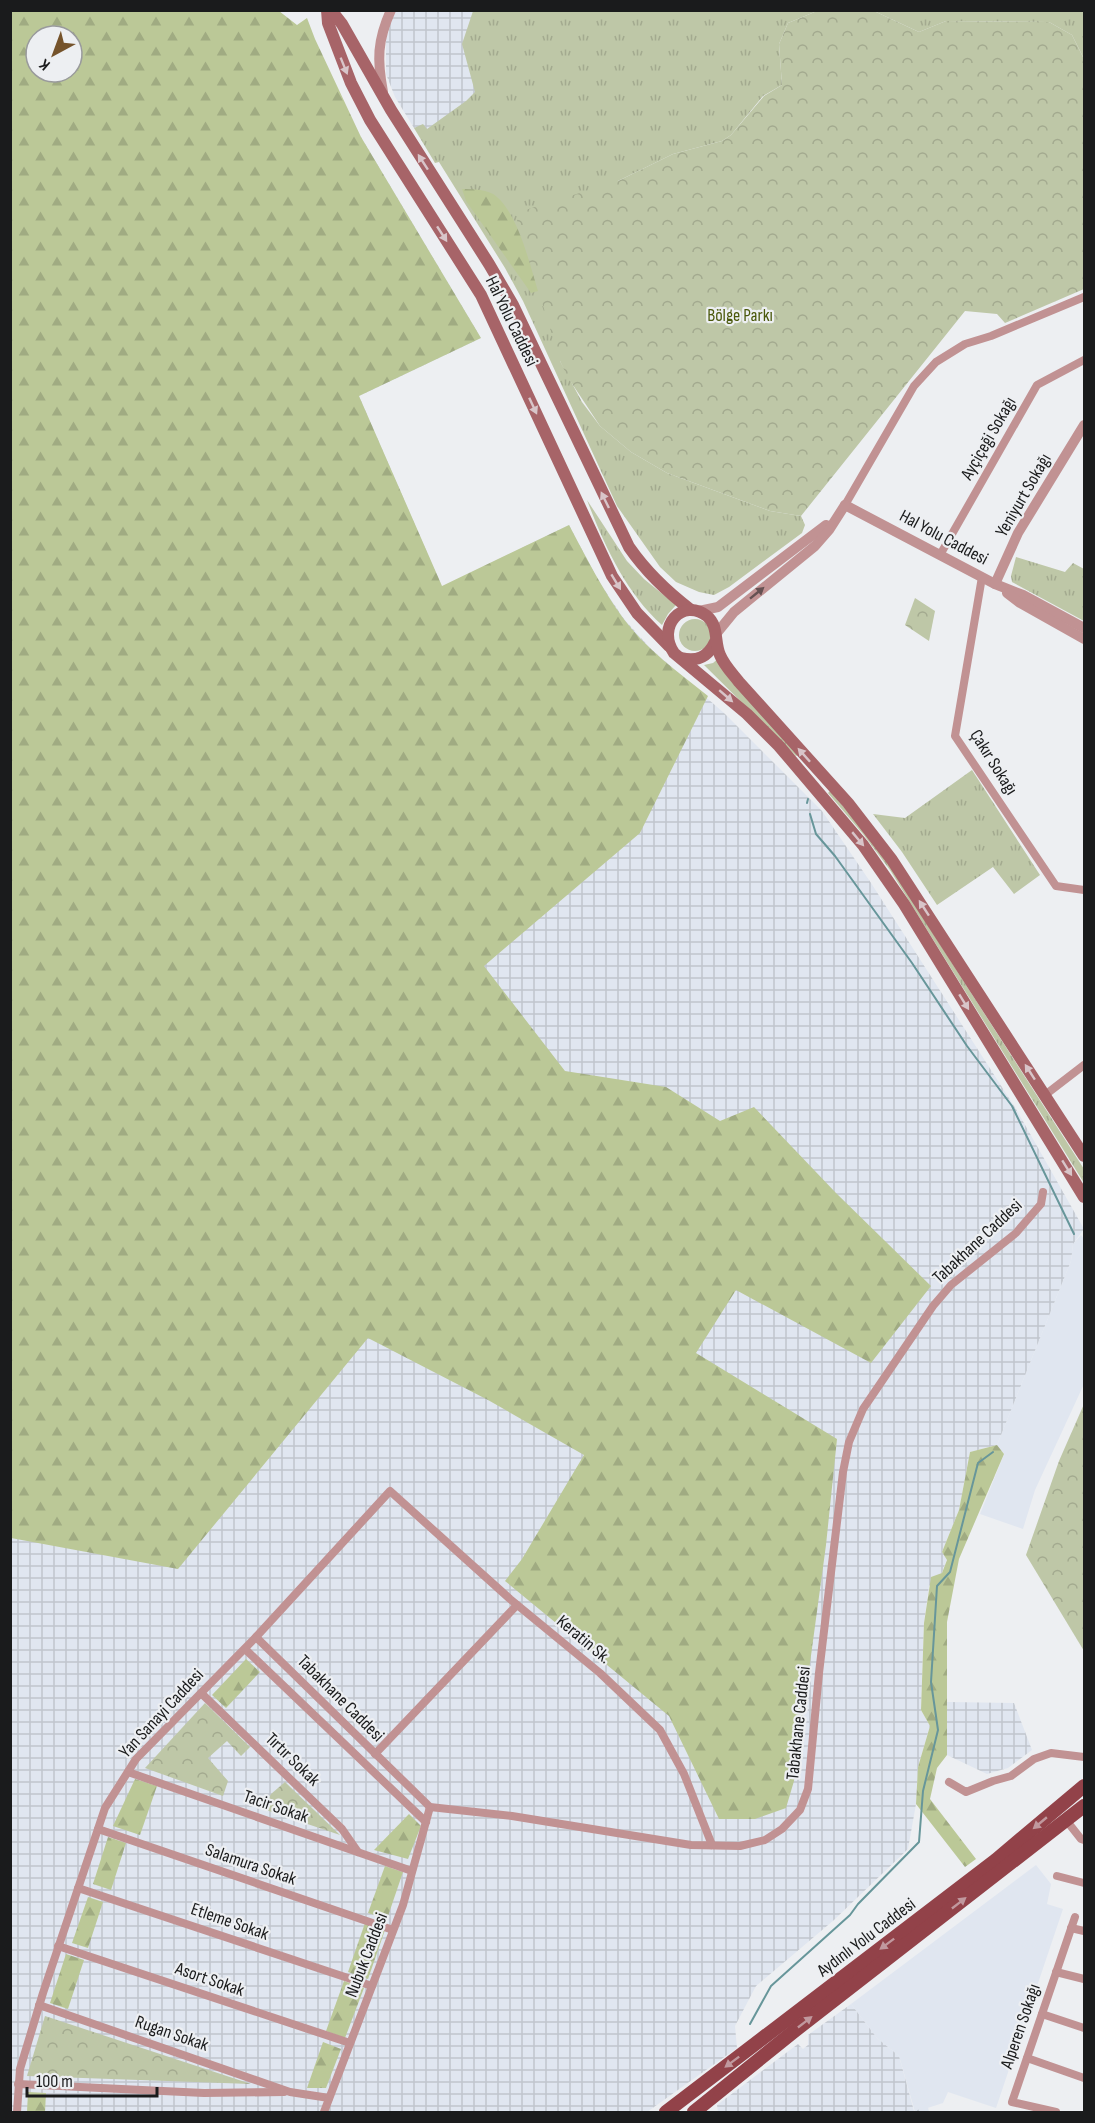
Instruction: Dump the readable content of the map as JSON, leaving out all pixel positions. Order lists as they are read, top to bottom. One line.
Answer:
{"streets":{"main road":["Hal Yolu Caddesi","Aydınlı Yolu Caddesi"],"street":["Ayçiçeği Sokağı","Yeniyurt Sokağı","Çakır Sokağı","Tabakhane Caddesi","Keratin Sk.","Yan Sanayi Caddesi","Tırtır Sokak","Tacir Sokak","Salamura Sokak","Etleme Sokak","Nubuk Caddesi","Asort Sokak","Alperen Sokağı","Rugan Sokak"]},"crossings":[["Hal Yolu Caddesi","Ayçiçeği Sokağı"],["Hal Yolu Caddesi","Yeniyurt Sokağı"],["Hal Yolu Caddesi","Çakır Sokağı"],["Tabakhane Caddesi","Keratin Sk."],["Tabakhane Caddesi","Yan Sanayi Caddesi"],["Tabakhane Caddesi","Nubuk Caddesi"],["Keratin Sk.","Yan Sanayi Caddesi"],["Yan Sanayi Caddesi","Tırtır Sokak"],["Yan Sanayi Caddesi","Tacir Sokak"],["Yan Sanayi Caddesi","Salamura Sokak"],["Yan Sanayi Caddesi","Etleme Sokak"],["Yan Sanayi Caddesi","Asort Sokak"],["Yan Sanayi Caddesi","Rugan Sokak"],["Tırtır Sokak","Tacir Sokak"],["Tacir Sokak","Nubuk Caddesi"],["Salamura Sokak","Nubuk Caddesi"],["Etleme Sokak","Nubuk Caddesi"],["Nubuk Caddesi","Asort Sokak"],["Nubuk Caddesi","Rugan Sokak"]],"parks":["Bölge Parkı"],"scale_bar":"100 m","north":"bottom left"}
